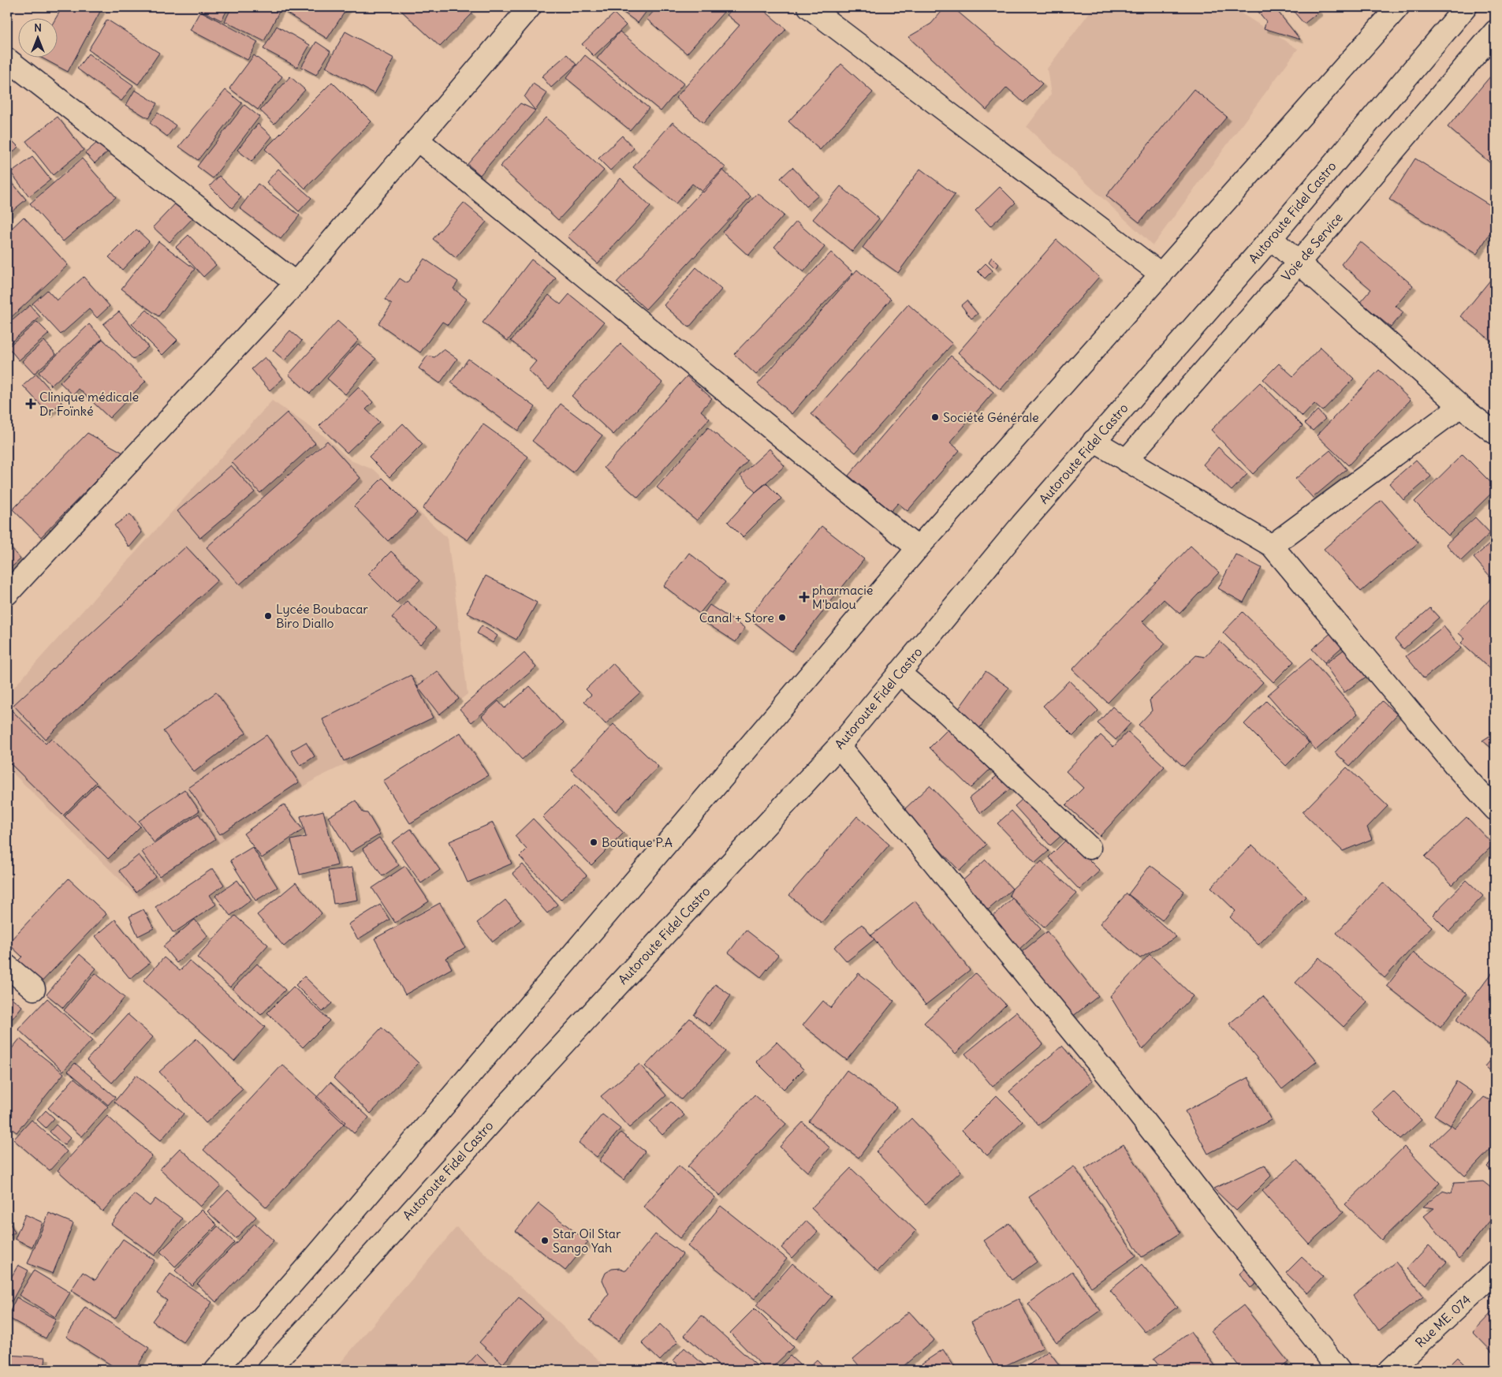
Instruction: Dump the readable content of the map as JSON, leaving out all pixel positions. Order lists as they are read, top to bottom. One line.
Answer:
{"streets":{"main road":["Autoroute Fidel Castro","Voie de Service","Rue ME. 074"]},"places":{"health":["Clinique médicale Dr Foïnké","pharmacie M'balou"],"other":["Société Générale","Lycée Boubacar Biro Diallo","Canal + Store","Boutique P.A","Star Oil Star Sango Yah"]},"north":"top"}
